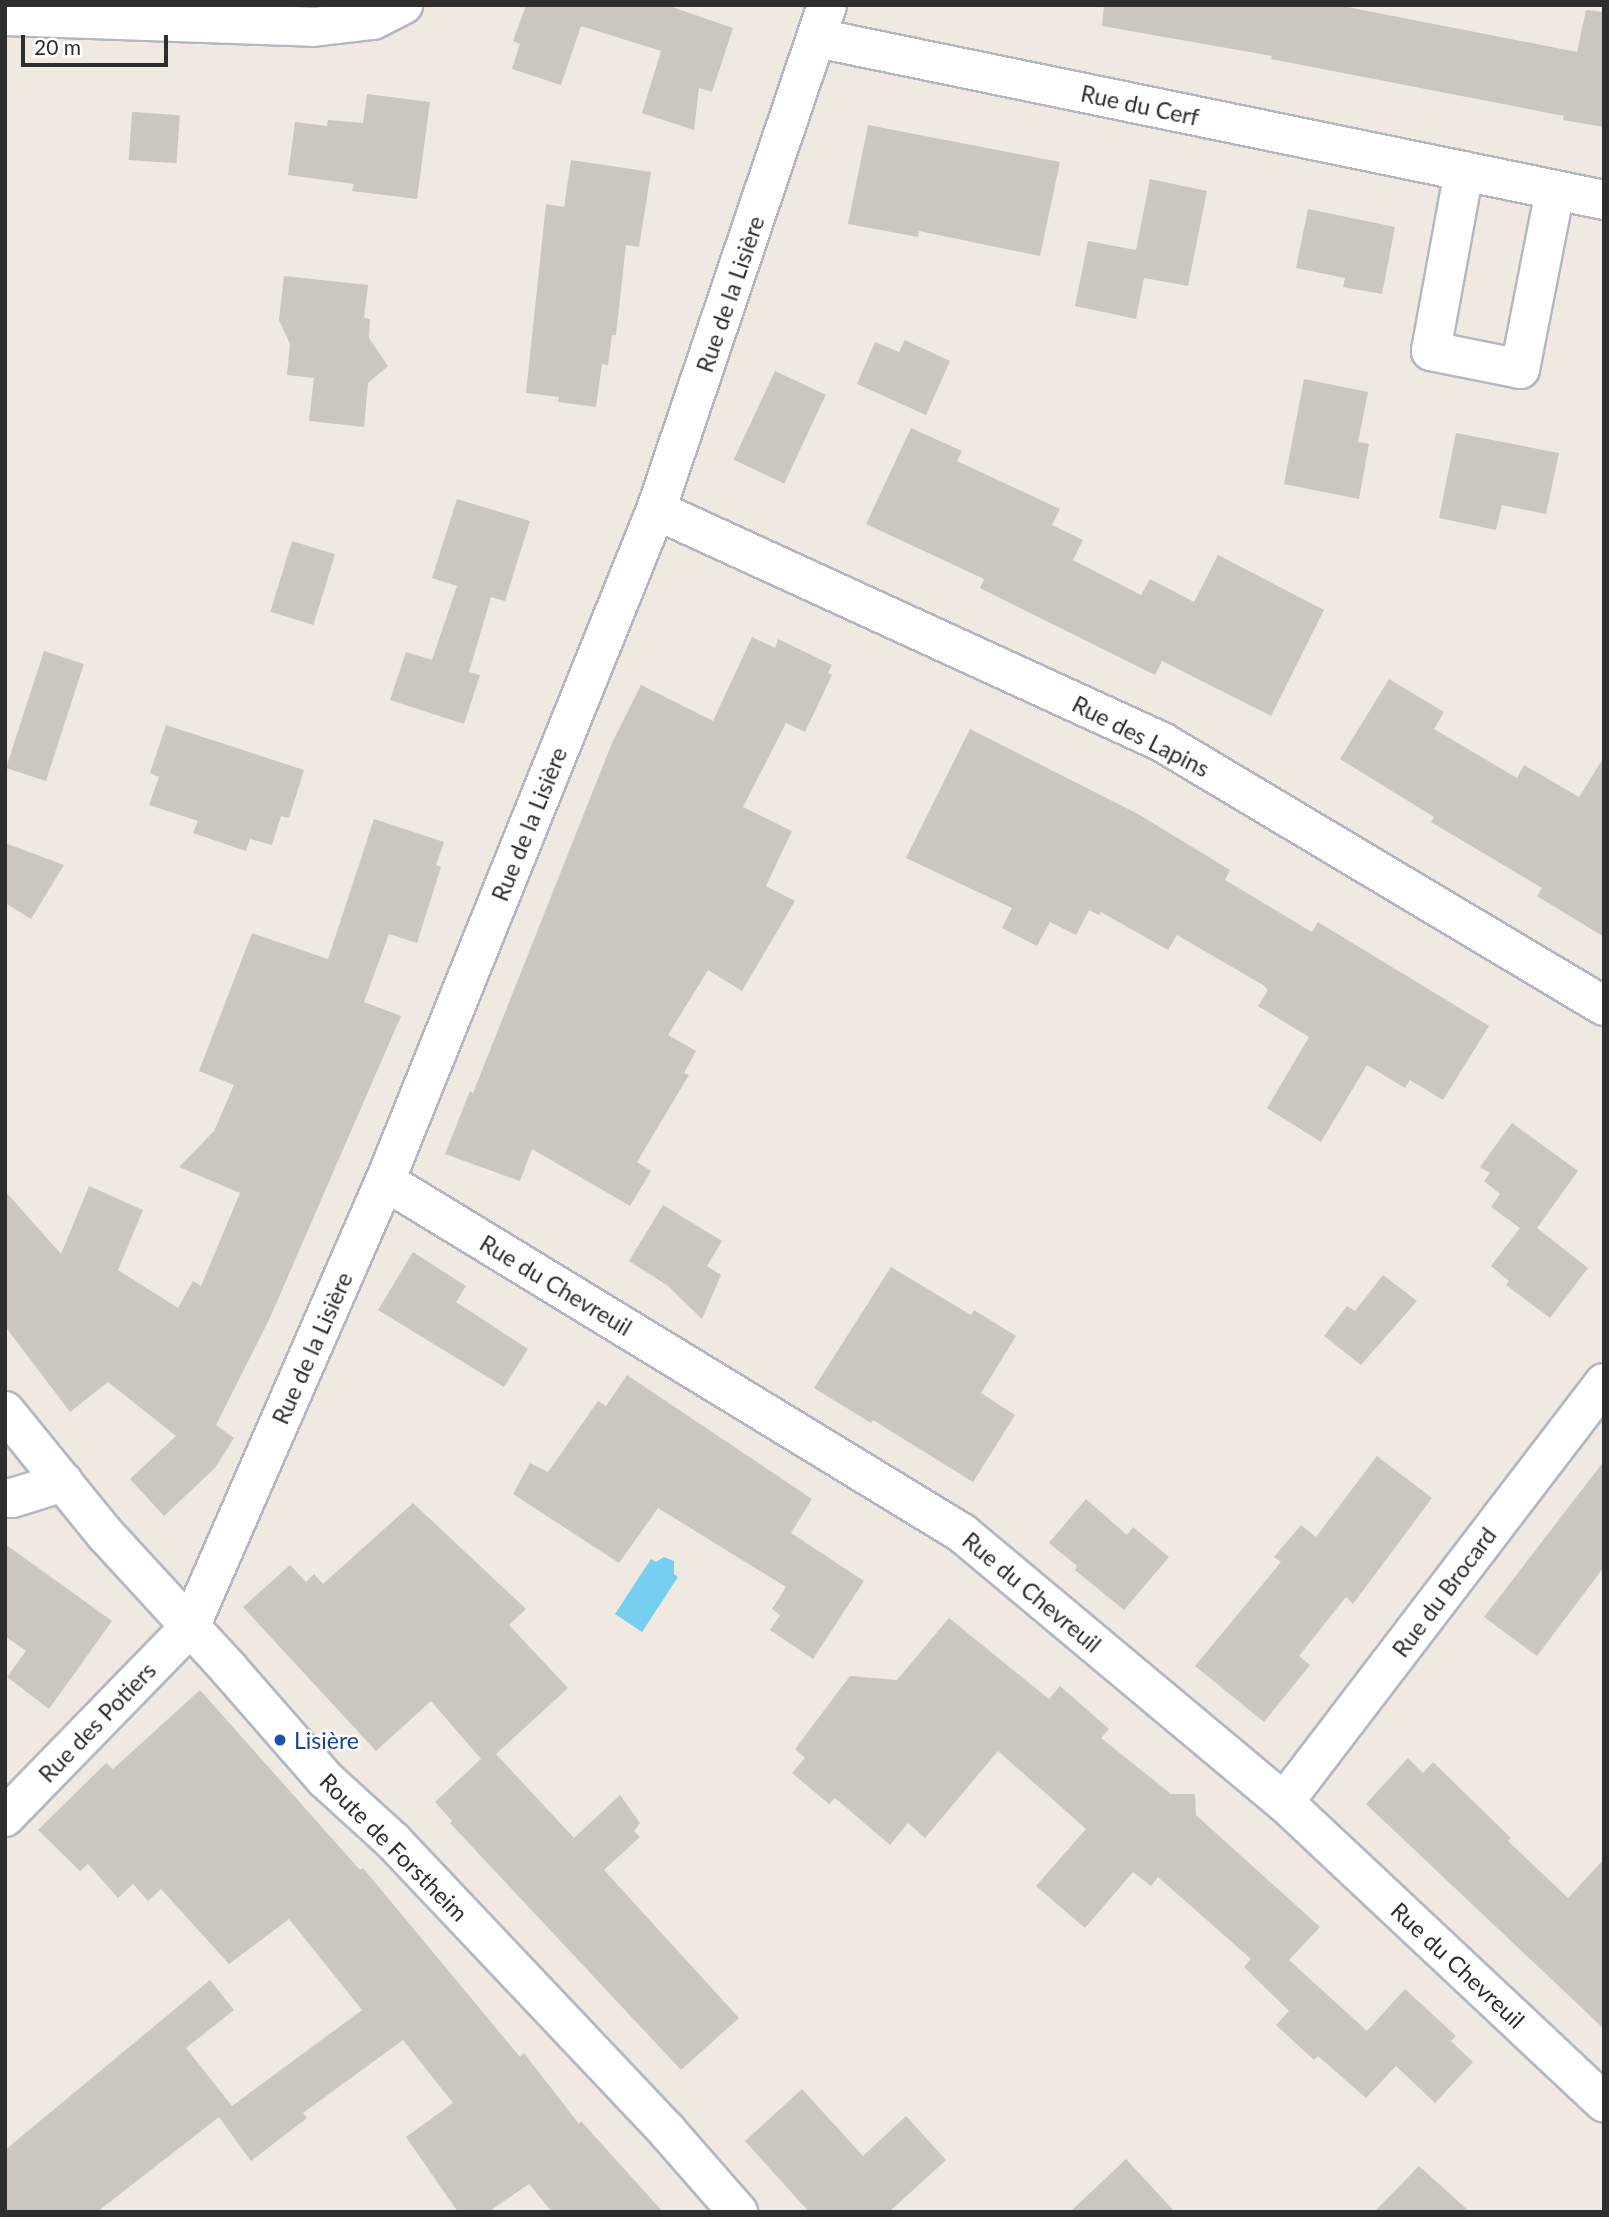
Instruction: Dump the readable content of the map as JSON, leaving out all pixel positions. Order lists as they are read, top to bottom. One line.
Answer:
{"streets":{"street":["Rue du Cerf","Rue de la Lisière","Rue des Lapins","Rue du Chevreuil","Rue du Brocard","Rue des Potiers","Route de Forstheim"]},"crossings":[["Rue du Cerf","Rue de la Lisière"],["Rue de la Lisière","Rue des Lapins"],["Rue de la Lisière","Rue du Chevreuil"],["Rue de la Lisière","Rue des Potiers"],["Rue de la Lisière","Route de Forstheim"],["Rue du Chevreuil","Rue du Brocard"],["Rue des Potiers","Route de Forstheim"]],"places":["Lisière"],"scale_bar":"20 m"}
